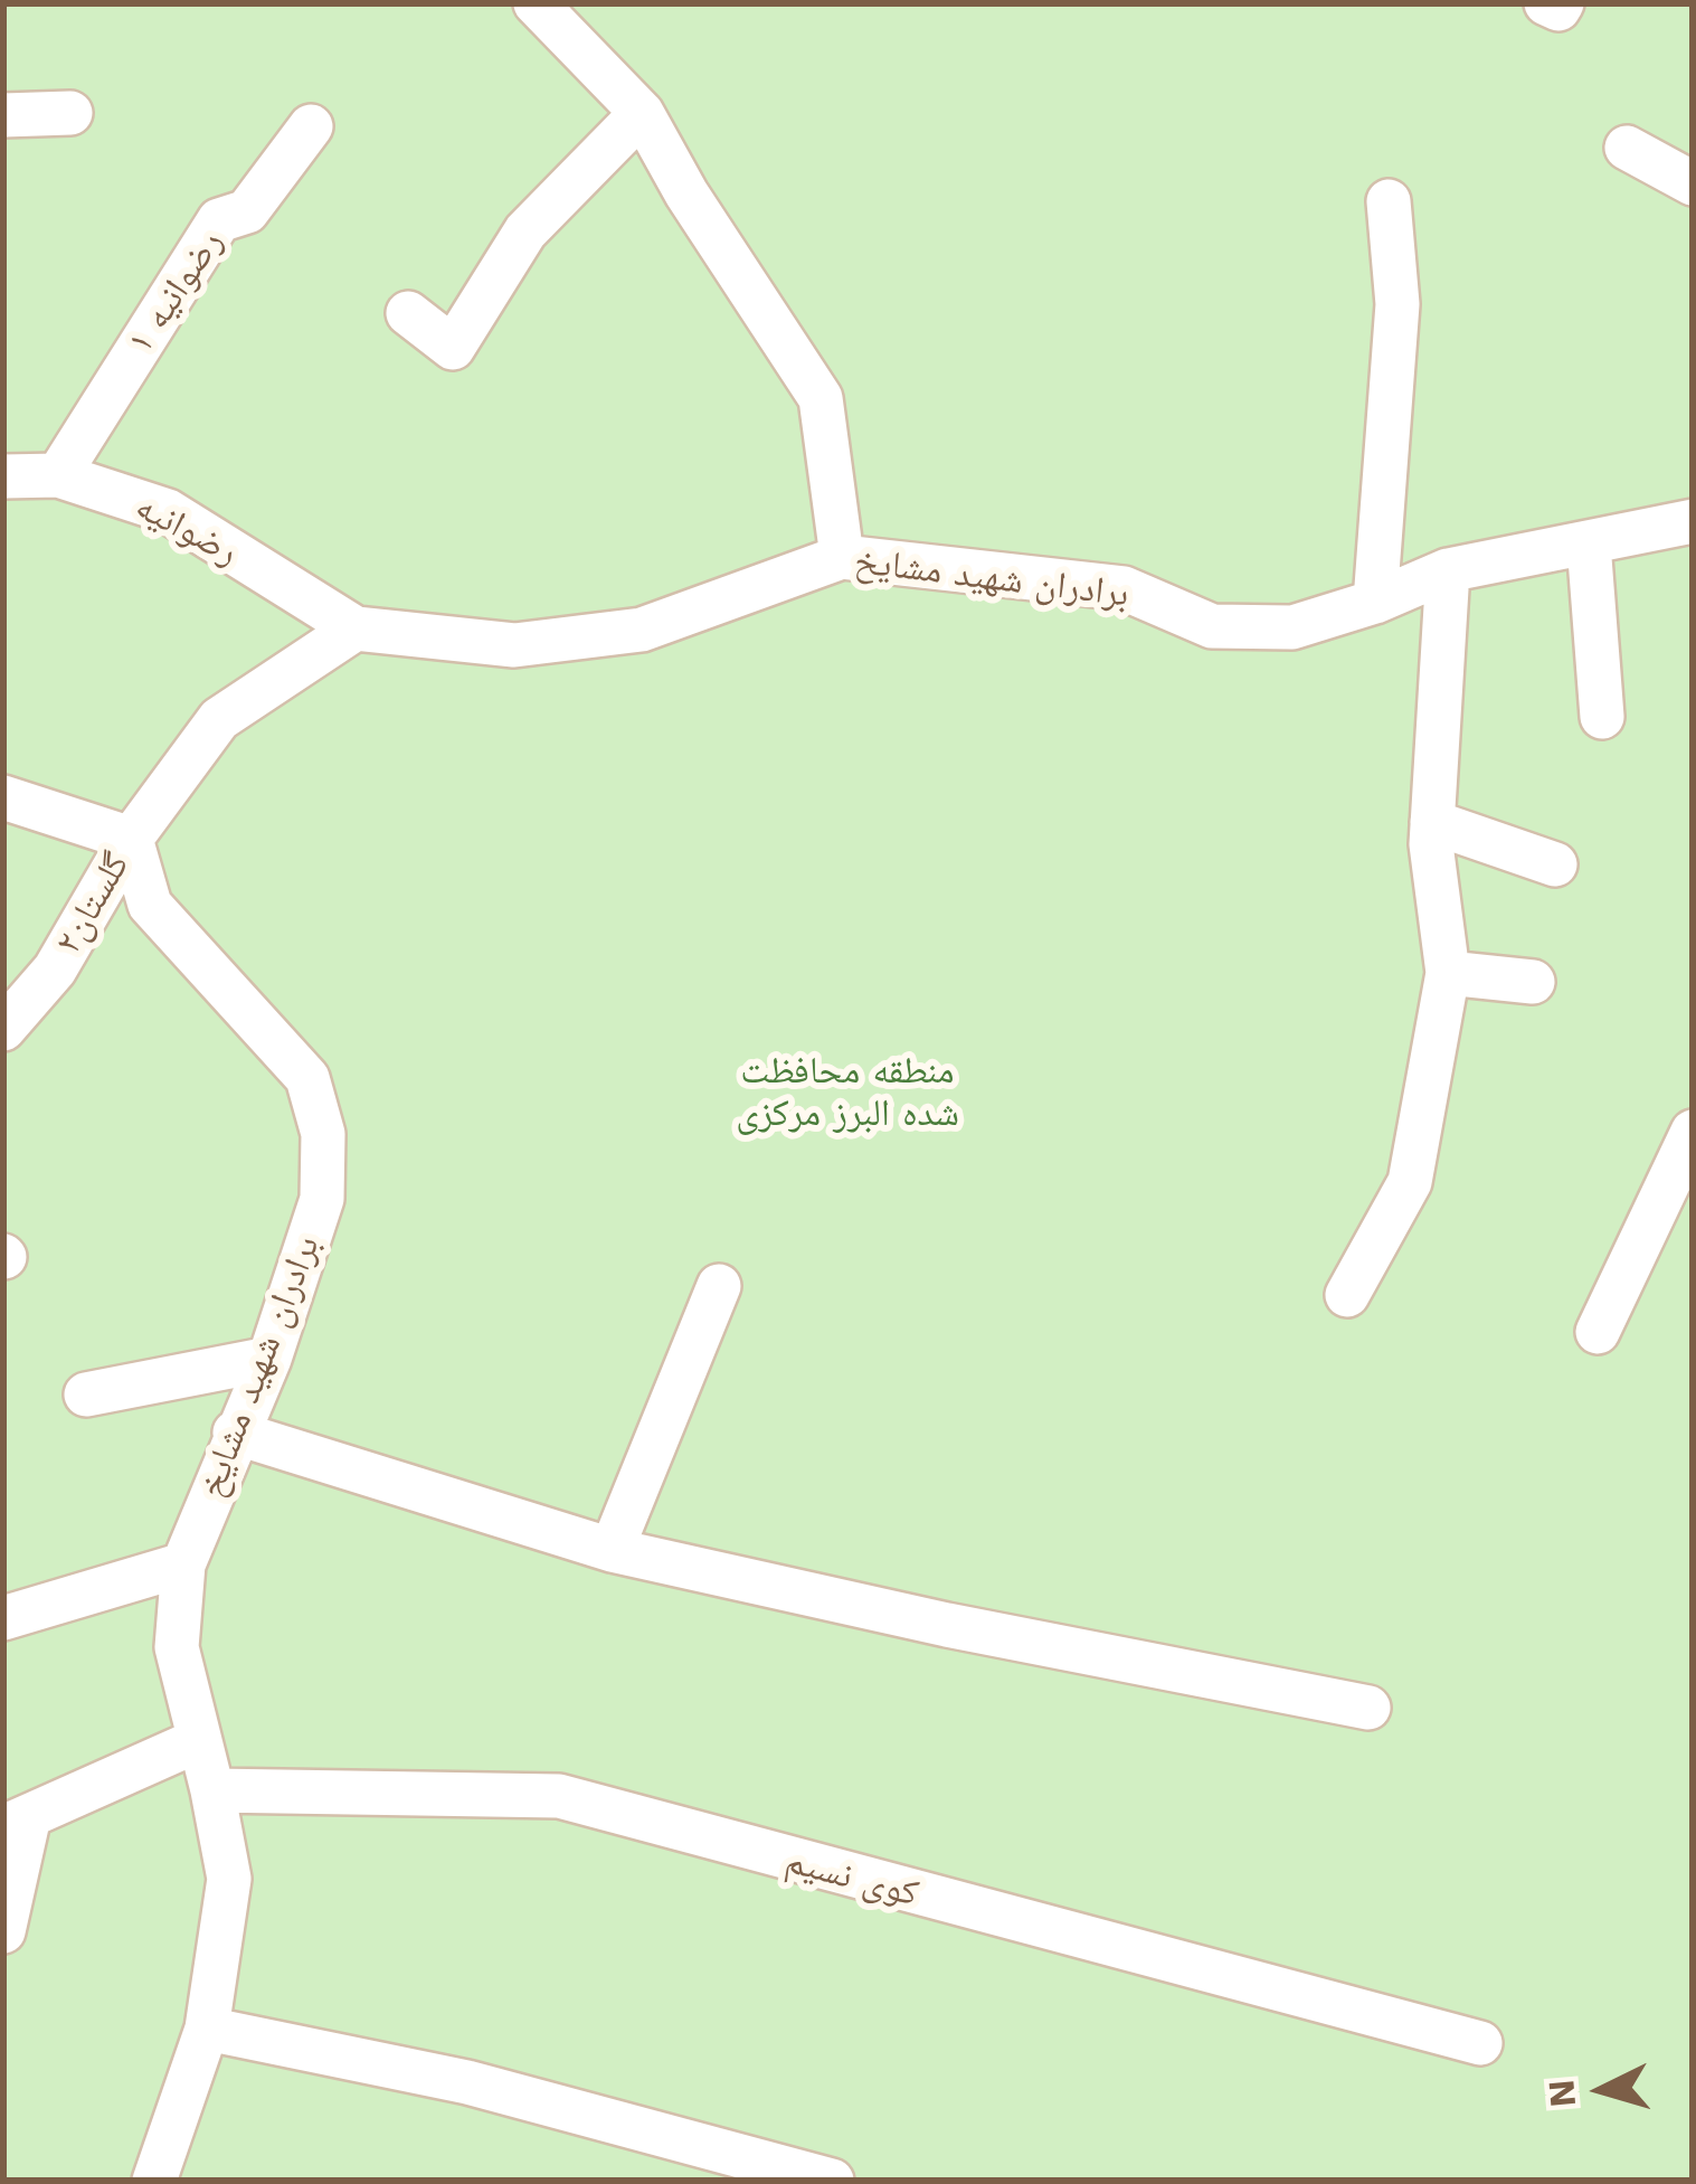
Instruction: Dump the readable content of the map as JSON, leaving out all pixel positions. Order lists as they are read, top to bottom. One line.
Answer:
{"streets":{"street":["رضوانیه ۱","رضوانیه","برادران شهید مشایخ","گلستان۲","کوی نسیم"]},"crossings":[["رضوانیه ۱","رضوانیه"],["رضوانیه","برادران شهید مشایخ"],["برادران شهید مشایخ","گلستان۲"],["برادران شهید مشایخ","کوی نسیم"]],"parks":["منطقه محافظت شده البرز مرکزی"],"north":"left"}
